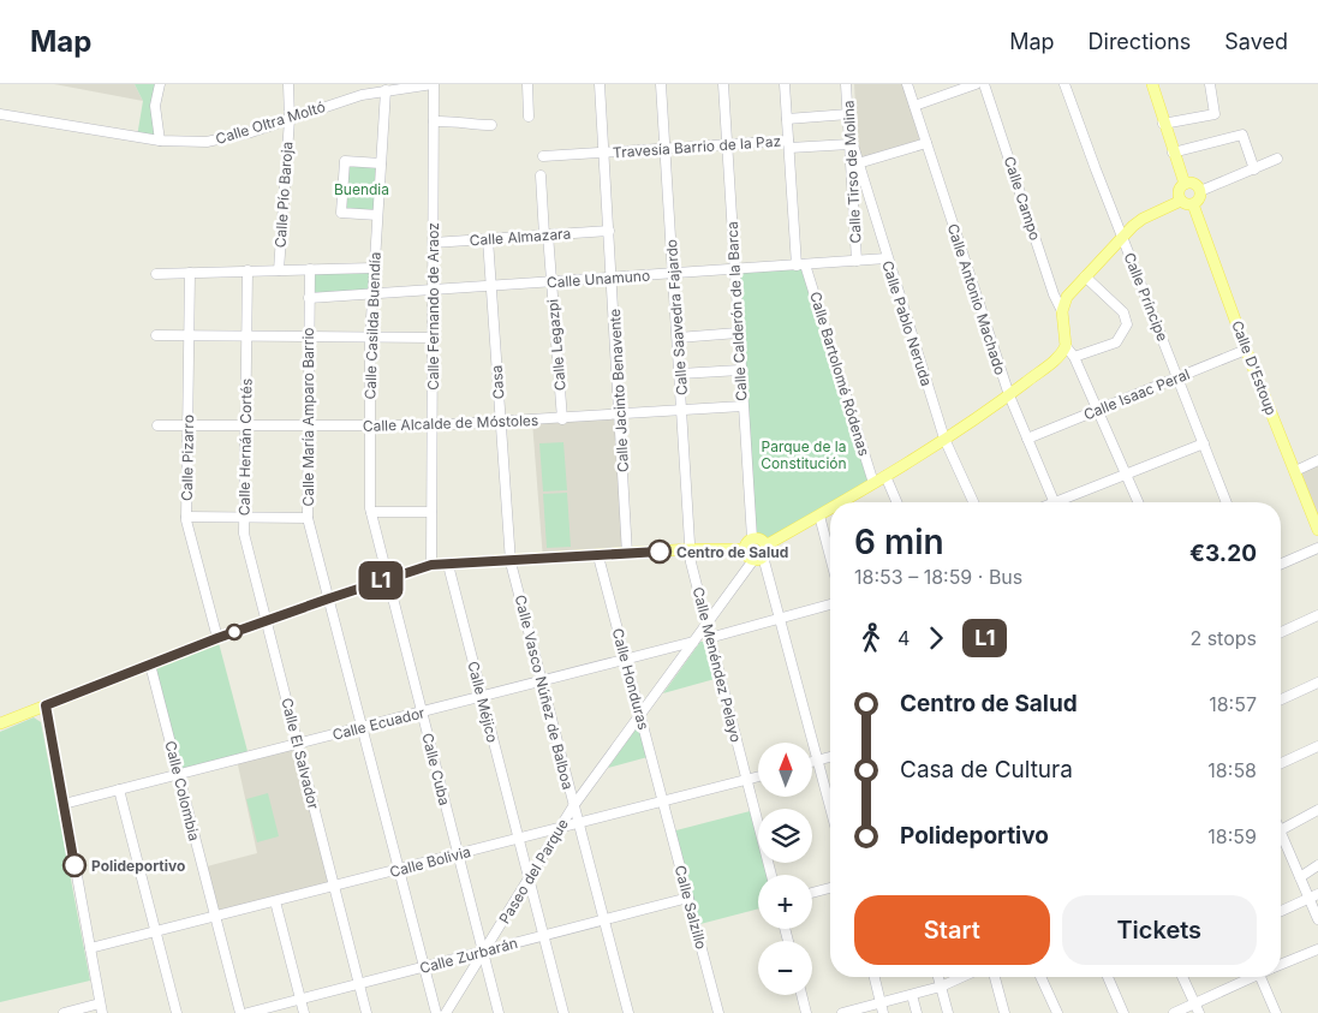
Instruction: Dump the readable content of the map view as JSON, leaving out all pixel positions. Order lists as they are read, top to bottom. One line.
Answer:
{"streets":{"main road":["Calle D'Estoup"],"street":["Calle Oltra Moltó","Travesía Barrio de la Paz","Calle Tirso de Molina","Calle Pío Baroja","Calle Campo","Calle Almazara","Calle Unamuno","Calle Príncipe","Calle Antonio Machado","Calle Fernando de Araoz","Calle Calderón de la Barca","Calle Saavedra Fajardo","Calle Pablo Neruda","Calle Casilda Buendía","Calle Legazpi","Calle Bartolomé Ródenas","Casa","Calle Jacinto Benavente","Calle Isaac Peral","Calle María Amparo Barrio","Calle Alcalde de Móstoles","Calle Hernán Cortés","Calle Pizarro","Calle Menéndez Pelayo","Calle Honduras","Calle Vasco Núñez de Balboa","Calle Méjico","Calle Ecuador","Calle El Salvador","Calle Cuba","Calle Colombia","Calle Bolivia","Paseo del Parque","Calle Salzillo","Calle Zurbarán"]},"crossings":[["Calle Oltra Moltó","Calle Pío Baroja"],["Calle Oltra Moltó","Calle Fernando de Araoz"],["Calle Oltra Moltó","Calle Casilda Buendía"],["Travesía Barrio de la Paz","Calle Tirso de Molina"],["Travesía Barrio de la Paz","Calle Calderón de la Barca"],["Travesía Barrio de la Paz","Calle Saavedra Fajardo"],["Travesía Barrio de la Paz","Calle Bartolomé Ródenas"],["Travesía Barrio de la Paz","Calle Jacinto Benavente"],["Calle Tirso de Molina","Calle Unamuno"],["Calle Tirso de Molina","Calle Pablo Neruda"],["Calle Almazara","Calle Fernando de Araoz"],["Calle Almazara","Calle Legazpi"],["Calle Almazara","Casa"],["Calle Almazara","Calle Jacinto Benavente"],["Calle Unamuno","Calle Fernando de Araoz"],["Calle Unamuno","Calle Calderón de la Barca"],["Calle Unamuno","Calle Saavedra Fajardo"],["Calle Unamuno","Calle Pablo Neruda"],["Calle Unamuno","Calle Casilda Buendía"],["Calle Unamuno","Calle Legazpi"],["Calle Unamuno","Calle Bartolomé Ródenas"],["Calle Unamuno","Casa"],["Calle Unamuno","Calle Jacinto Benavente"],["Calle Unamuno","Calle María Amparo Barrio"],["Calle Príncipe","Calle Isaac Peral"],["Calle Antonio Machado","Calle Isaac Peral"],["Calle Fernando de Araoz","Calle Alcalde de Móstoles"],["Calle Calderón de la Barca","Calle Alcalde de Móstoles"],["Calle Saavedra Fajardo","Calle Alcalde de Móstoles"],["Calle Saavedra Fajardo","Calle Menéndez Pelayo"],["Calle Casilda Buendía","Calle Alcalde de Móstoles"],["Calle Casilda Buendía","Calle Cuba"],["Calle Legazpi","Calle Alcalde de Móstoles"],["Calle D'Estoup","Calle Isaac Peral"],["Casa","Calle Alcalde de Móstoles"],["Casa","Calle Vasco Núñez de Balboa"],["Calle Jacinto Benavente","Calle Alcalde de Móstoles"],["Calle María Amparo Barrio","Calle Alcalde de Móstoles"],["Calle María Amparo Barrio","Calle Ecuador"],["Calle María Amparo Barrio","Calle Bolivia"],["Calle María Amparo Barrio","Calle Zurbarán"],["Calle Alcalde de Móstoles","Calle Hernán Cortés"],["Calle Alcalde de Móstoles","Calle Pizarro"],["Calle Hernán Cortés","Calle El Salvador"],["Calle Menéndez Pelayo","Calle Bolivia"],["Calle Menéndez Pelayo","Paseo del Parque"],["Calle Honduras","Calle Ecuador"],["Calle Honduras","Calle Bolivia"],["Calle Honduras","Paseo del Parque"],["Calle Honduras","Calle Salzillo"],["Calle Vasco Núñez de Balboa","Calle Ecuador"],["Calle Vasco Núñez de Balboa","Calle Bolivia"],["Calle Vasco Núñez de Balboa","Paseo del Parque"],["Calle Vasco Núñez de Balboa","Calle Zurbarán"],["Calle Méjico","Calle Ecuador"],["Calle Méjico","Calle Bolivia"],["Calle Méjico","Paseo del Parque"],["Calle Méjico","Calle Zurbarán"],["Calle Ecuador","Calle El Salvador"],["Calle Ecuador","Calle Cuba"],["Calle Ecuador","Calle Colombia"],["Calle Ecuador","Paseo del Parque"],["Calle El Salvador","Calle Bolivia"],["Calle El Salvador","Calle Zurbarán"],["Calle Cuba","Calle Bolivia"],["Calle Cuba","Paseo del Parque"],["Calle Cuba","Calle Zurbarán"],["Calle Colombia","Calle Bolivia"],["Calle Bolivia","Paseo del Parque"],["Calle Bolivia","Calle Salzillo"],["Paseo del Parque","Calle Zurbarán"],["Calle Salzillo","Calle Zurbarán"]],"parks":["Buendia","Parque de la Constitución"],"places":["Centro de Salud","Polideportivo"],"lines":["bus line L1"],"north":"top","page":{"header":"Map","nav":["Map","Directions","Saved"],"on_map":"L1","heading":["6 min","18:53 – 18:59 · Bus","€3.20"],"legs":["4","L1","2 stops"],"list":[{"name":"Centro de Salud","value":"18:57"},{"name":"Casa de Cultura","value":"18:58"},{"name":"Polideportivo","value":"18:59"}],"map_buttons":["+","−"],"buttons":["Start","Tickets"]}}
